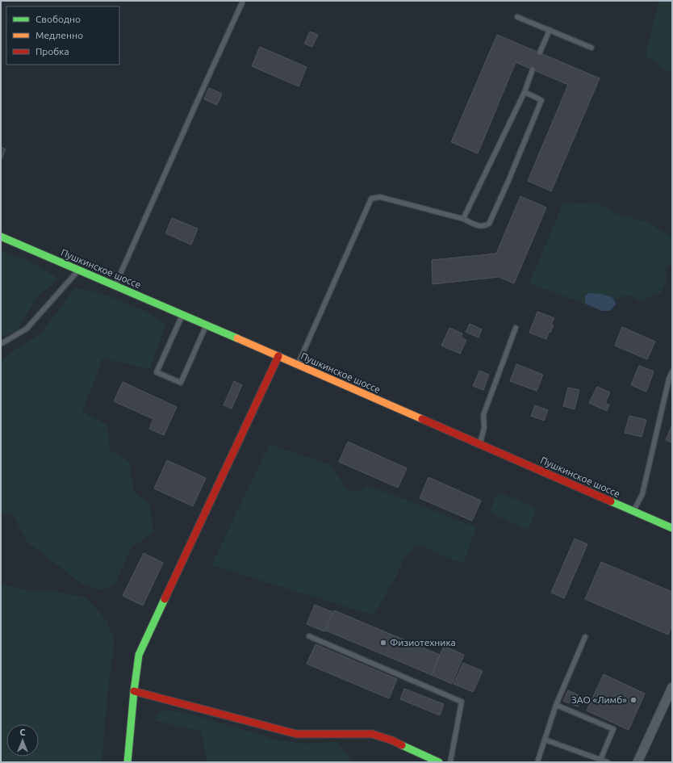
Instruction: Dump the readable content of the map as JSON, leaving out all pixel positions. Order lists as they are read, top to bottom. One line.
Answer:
{"streets":{"street":["Пушкинское шоссе"]},"places":["Физиотехника","ЗАО «Лимб»"],"legend":["Свободно","Медленно","Пробка"],"north":"top"}
